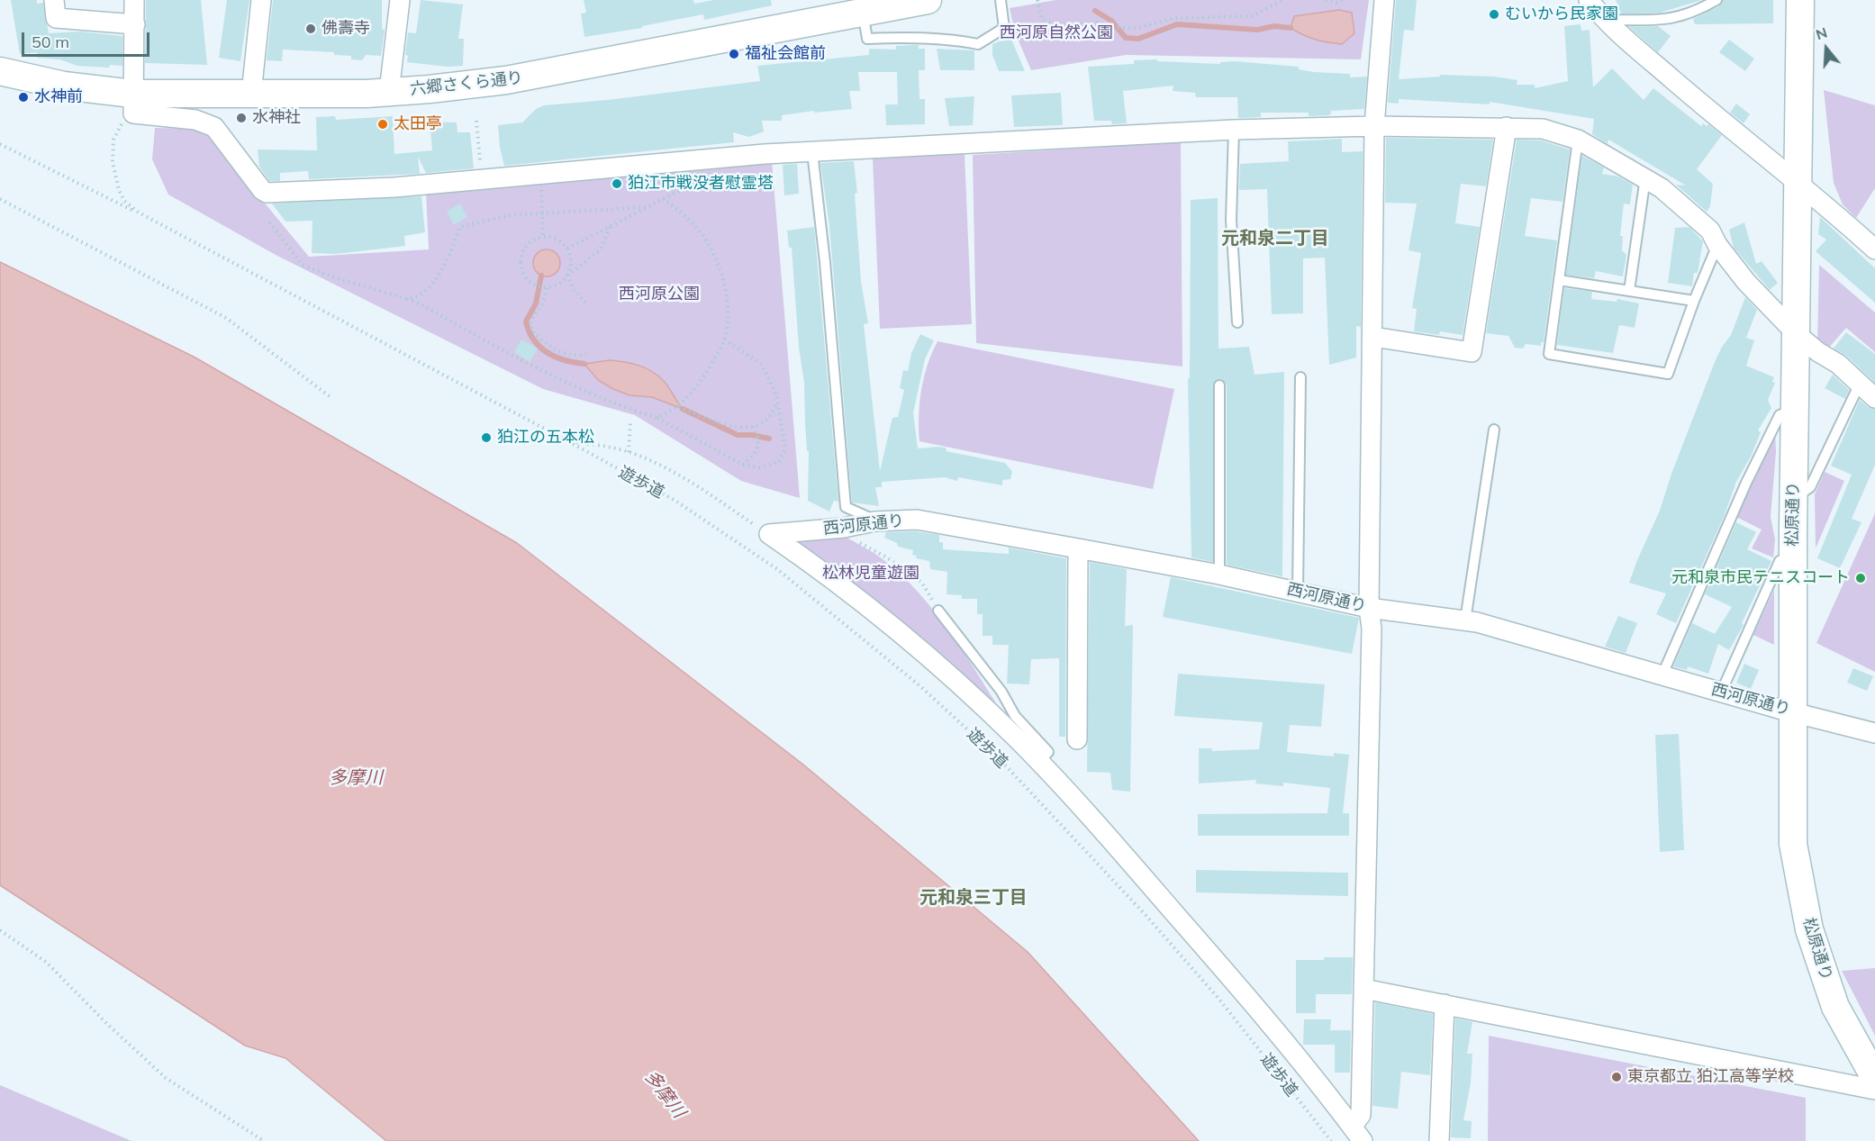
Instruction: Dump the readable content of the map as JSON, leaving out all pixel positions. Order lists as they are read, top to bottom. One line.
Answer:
{"streets":{"main road":["六郷さくら通り","松原通り"],"street":["西河原通り"],"path":["遊歩道"]},"crossings":[["松原通り","西河原通り"]],"districts":["元和泉二丁目","元和泉三丁目"],"water":["多摩川"],"parks":["西河原自然公園","西河原公園","松林児童遊園"],"places":["むいから民家園","佛壽寺","福祉会館前","水神前","水神社","太田亭","狛江市戦没者慰霊塔","狛江の五本松","元和泉市民テニスコート","東京都立 狛江高等学校"],"scale_bar":"50 m","north":"top"}
